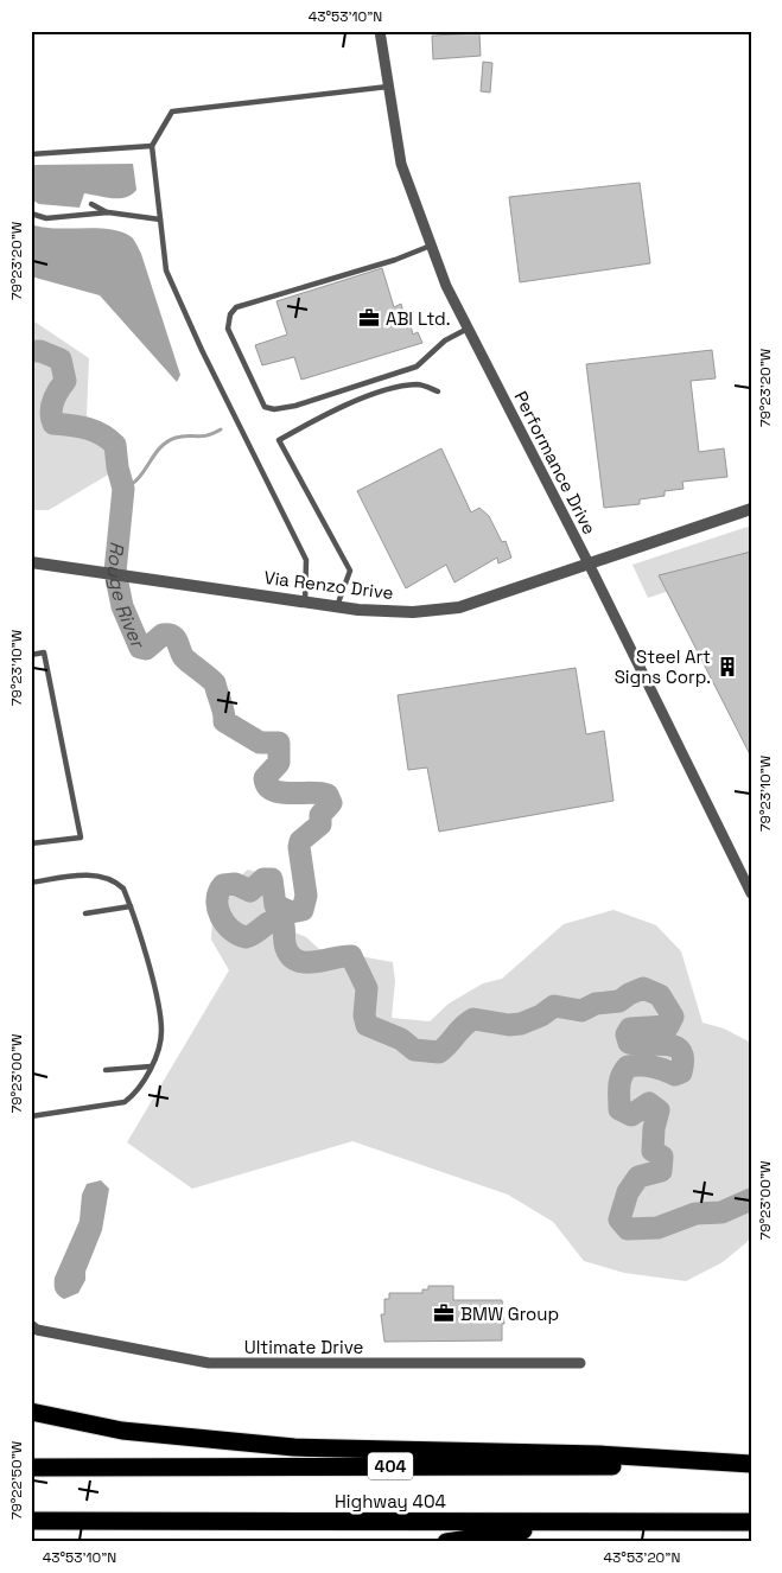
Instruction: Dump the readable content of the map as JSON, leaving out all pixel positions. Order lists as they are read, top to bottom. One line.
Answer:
{"streets":{"highway":["404","Highway 404"],"street":["Performance Drive","Via Renzo Drive","Ultimate Drive"]},"crossings":[["Performance Drive","Via Renzo Drive"]],"water":["Rouge River"],"places":{"office":["ABI Ltd.","BMW Group"],"building":["Steel Art Signs Corp."]},"coordinates":["43°53'10\"N","79°23'20\"W","79°23'10\"W","79°23'00\"W","79°22'50\"W","43°53'20\"N"]}
